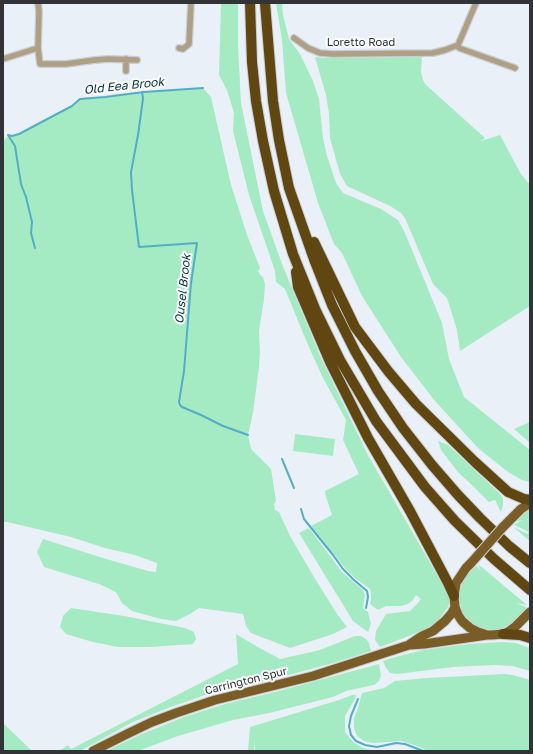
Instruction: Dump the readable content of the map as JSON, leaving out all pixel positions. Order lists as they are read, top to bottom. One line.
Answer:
{"streets":{"main road":["Carrington Spur"],"street":["Loretto Road"]},"water":["Old Eea Brook","Ousel Brook"]}
